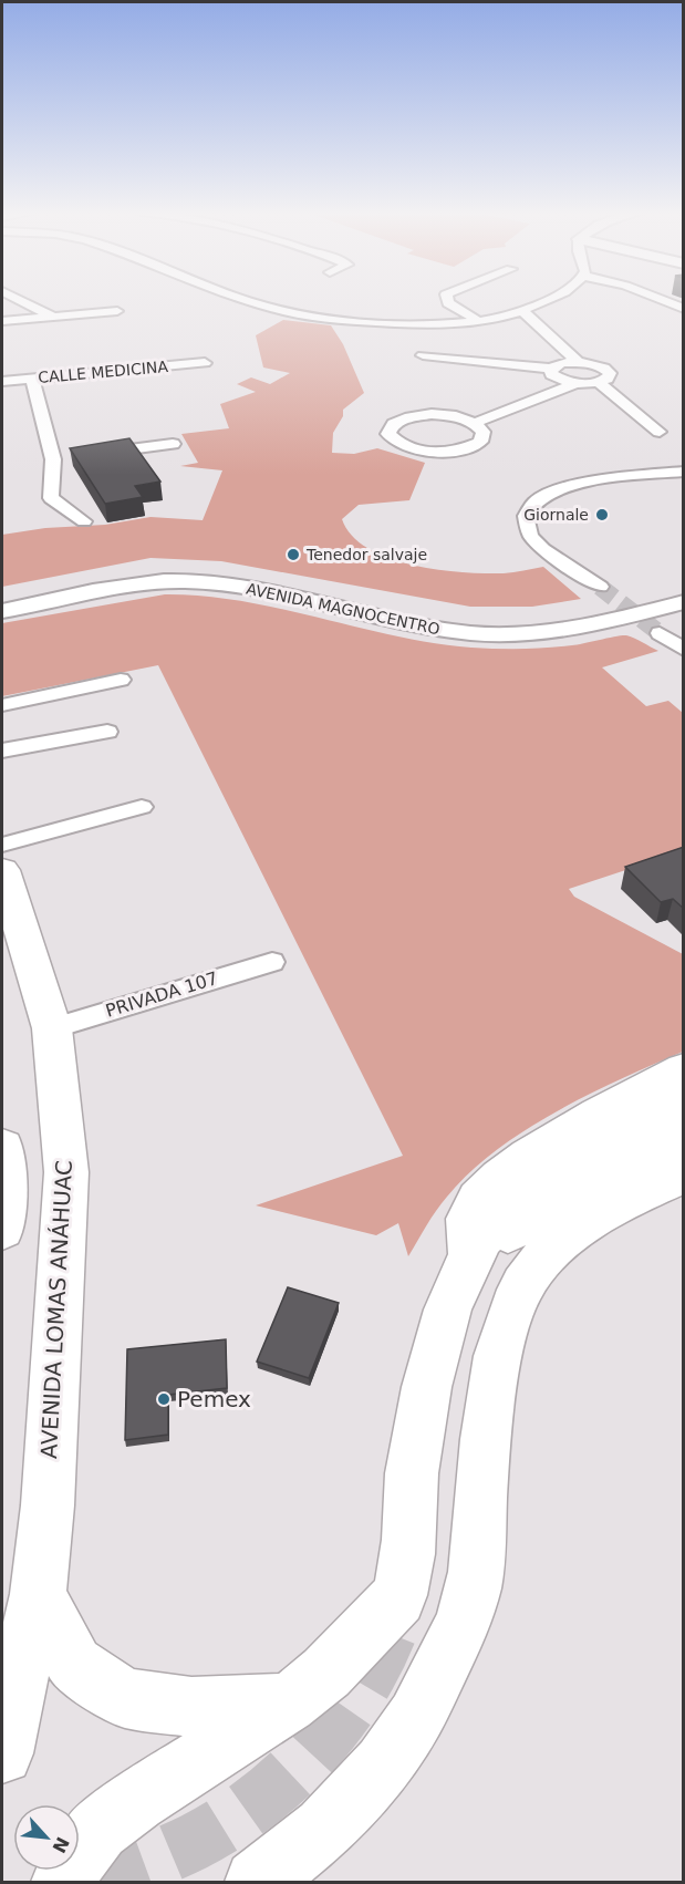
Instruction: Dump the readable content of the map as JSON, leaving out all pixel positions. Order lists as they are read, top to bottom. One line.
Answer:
{"streets":{"main road":["AVENIDA LOMAS ANÁHUAC"],"street":["CALLE MEDICINA","AVENIDA MAGNOCENTRO","PRIVADA 107"]},"crossings":[["PRIVADA 107","AVENIDA LOMAS ANÁHUAC"]],"places":["Giornale","Tenedor salvaje","Pemex"],"north":"bottom right"}
